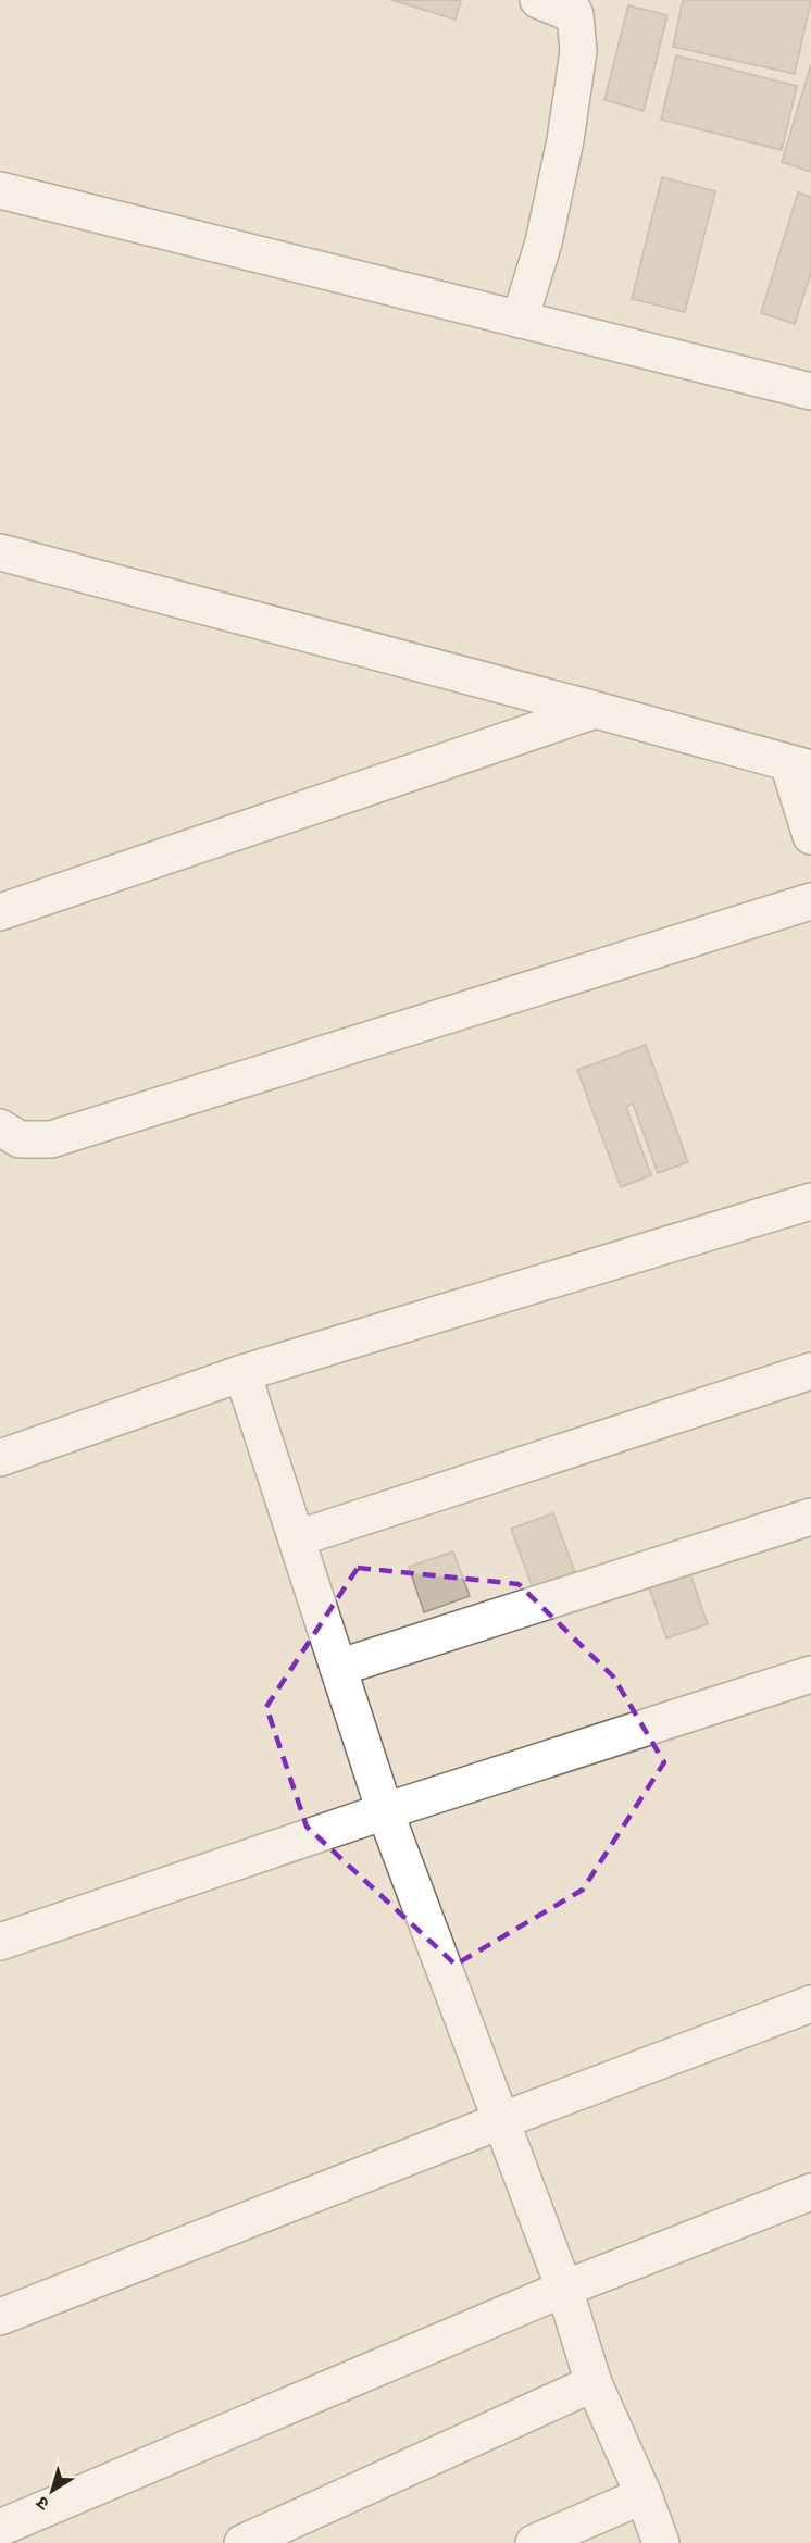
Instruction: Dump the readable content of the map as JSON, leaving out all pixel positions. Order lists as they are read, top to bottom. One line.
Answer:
{"north":"bottom left"}
